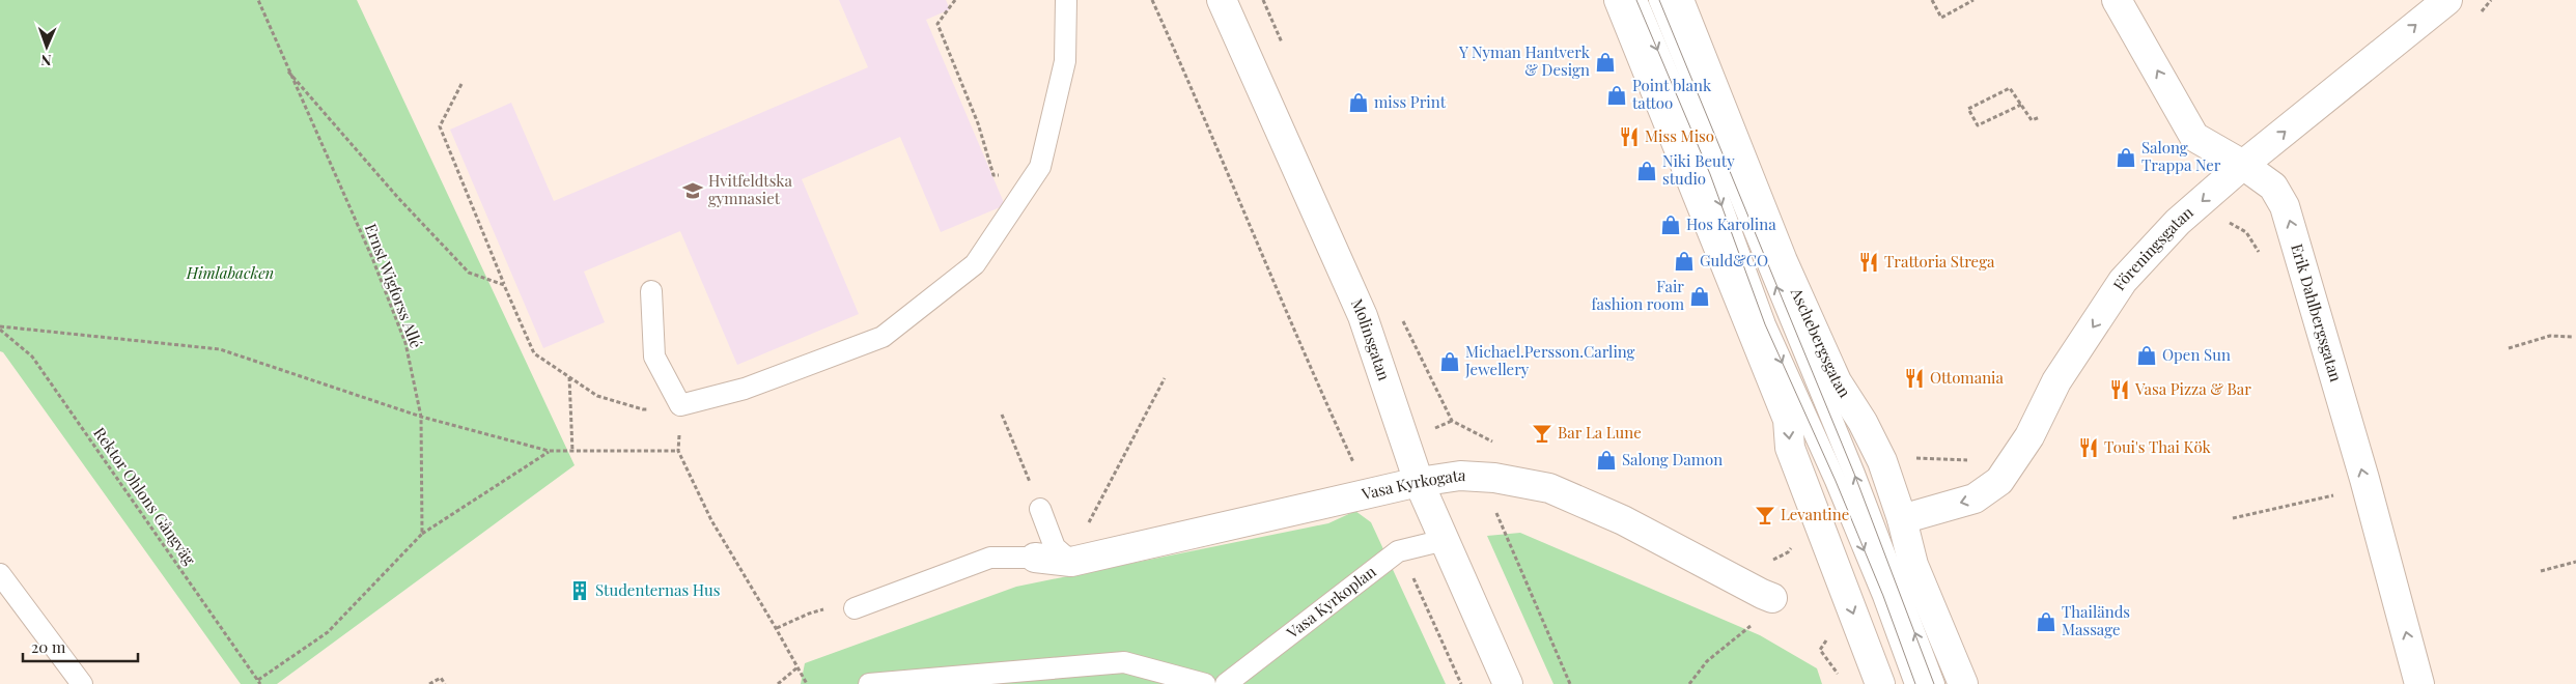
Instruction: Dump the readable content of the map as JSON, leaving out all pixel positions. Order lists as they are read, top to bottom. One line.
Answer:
{"streets":{"street":["Föreningsgatan","Erik Dahlbergsgatan","Molinsgatan","Aschebergsgatan","Vasa Kyrkogata"],"lane":["Vasa Kyrkoplan"],"path":["Ernst Wigforss Allé","Rektor Ohlons Gångväg"]},"crossings":[["Föreningsgatan","Erik Dahlbergsgatan"],["Föreningsgatan","Aschebergsgatan"],["Molinsgatan","Vasa Kyrkogata"],["Molinsgatan","Vasa Kyrkoplan"]],"one_way":["Erik Dahlbergsgatan"],"parks":["Himlabacken"],"places":{"shop":["Y Nyman Hantverk & Design","Point blank tattoo","miss Print","Salong Trappa Ner","Niki Beuty studio","Hos Karolina","Guld&CO","Fair fashion room","Open Sun","Michael.Persson.Carling Jewellery","Salong Damon","Thailänds Massage"],"restaurant":["Miss Miso","Trattoria Strega","Ottomania","Vasa Pizza & Bar","Toui's Thai Kök"],"school or university":["Hvitfeldtska gymnasiet"],"bar":["Bar La Lune","Levantine"],"building":["Studenternas Hus"]},"scale_bar":"20 m","north":"bottom"}
